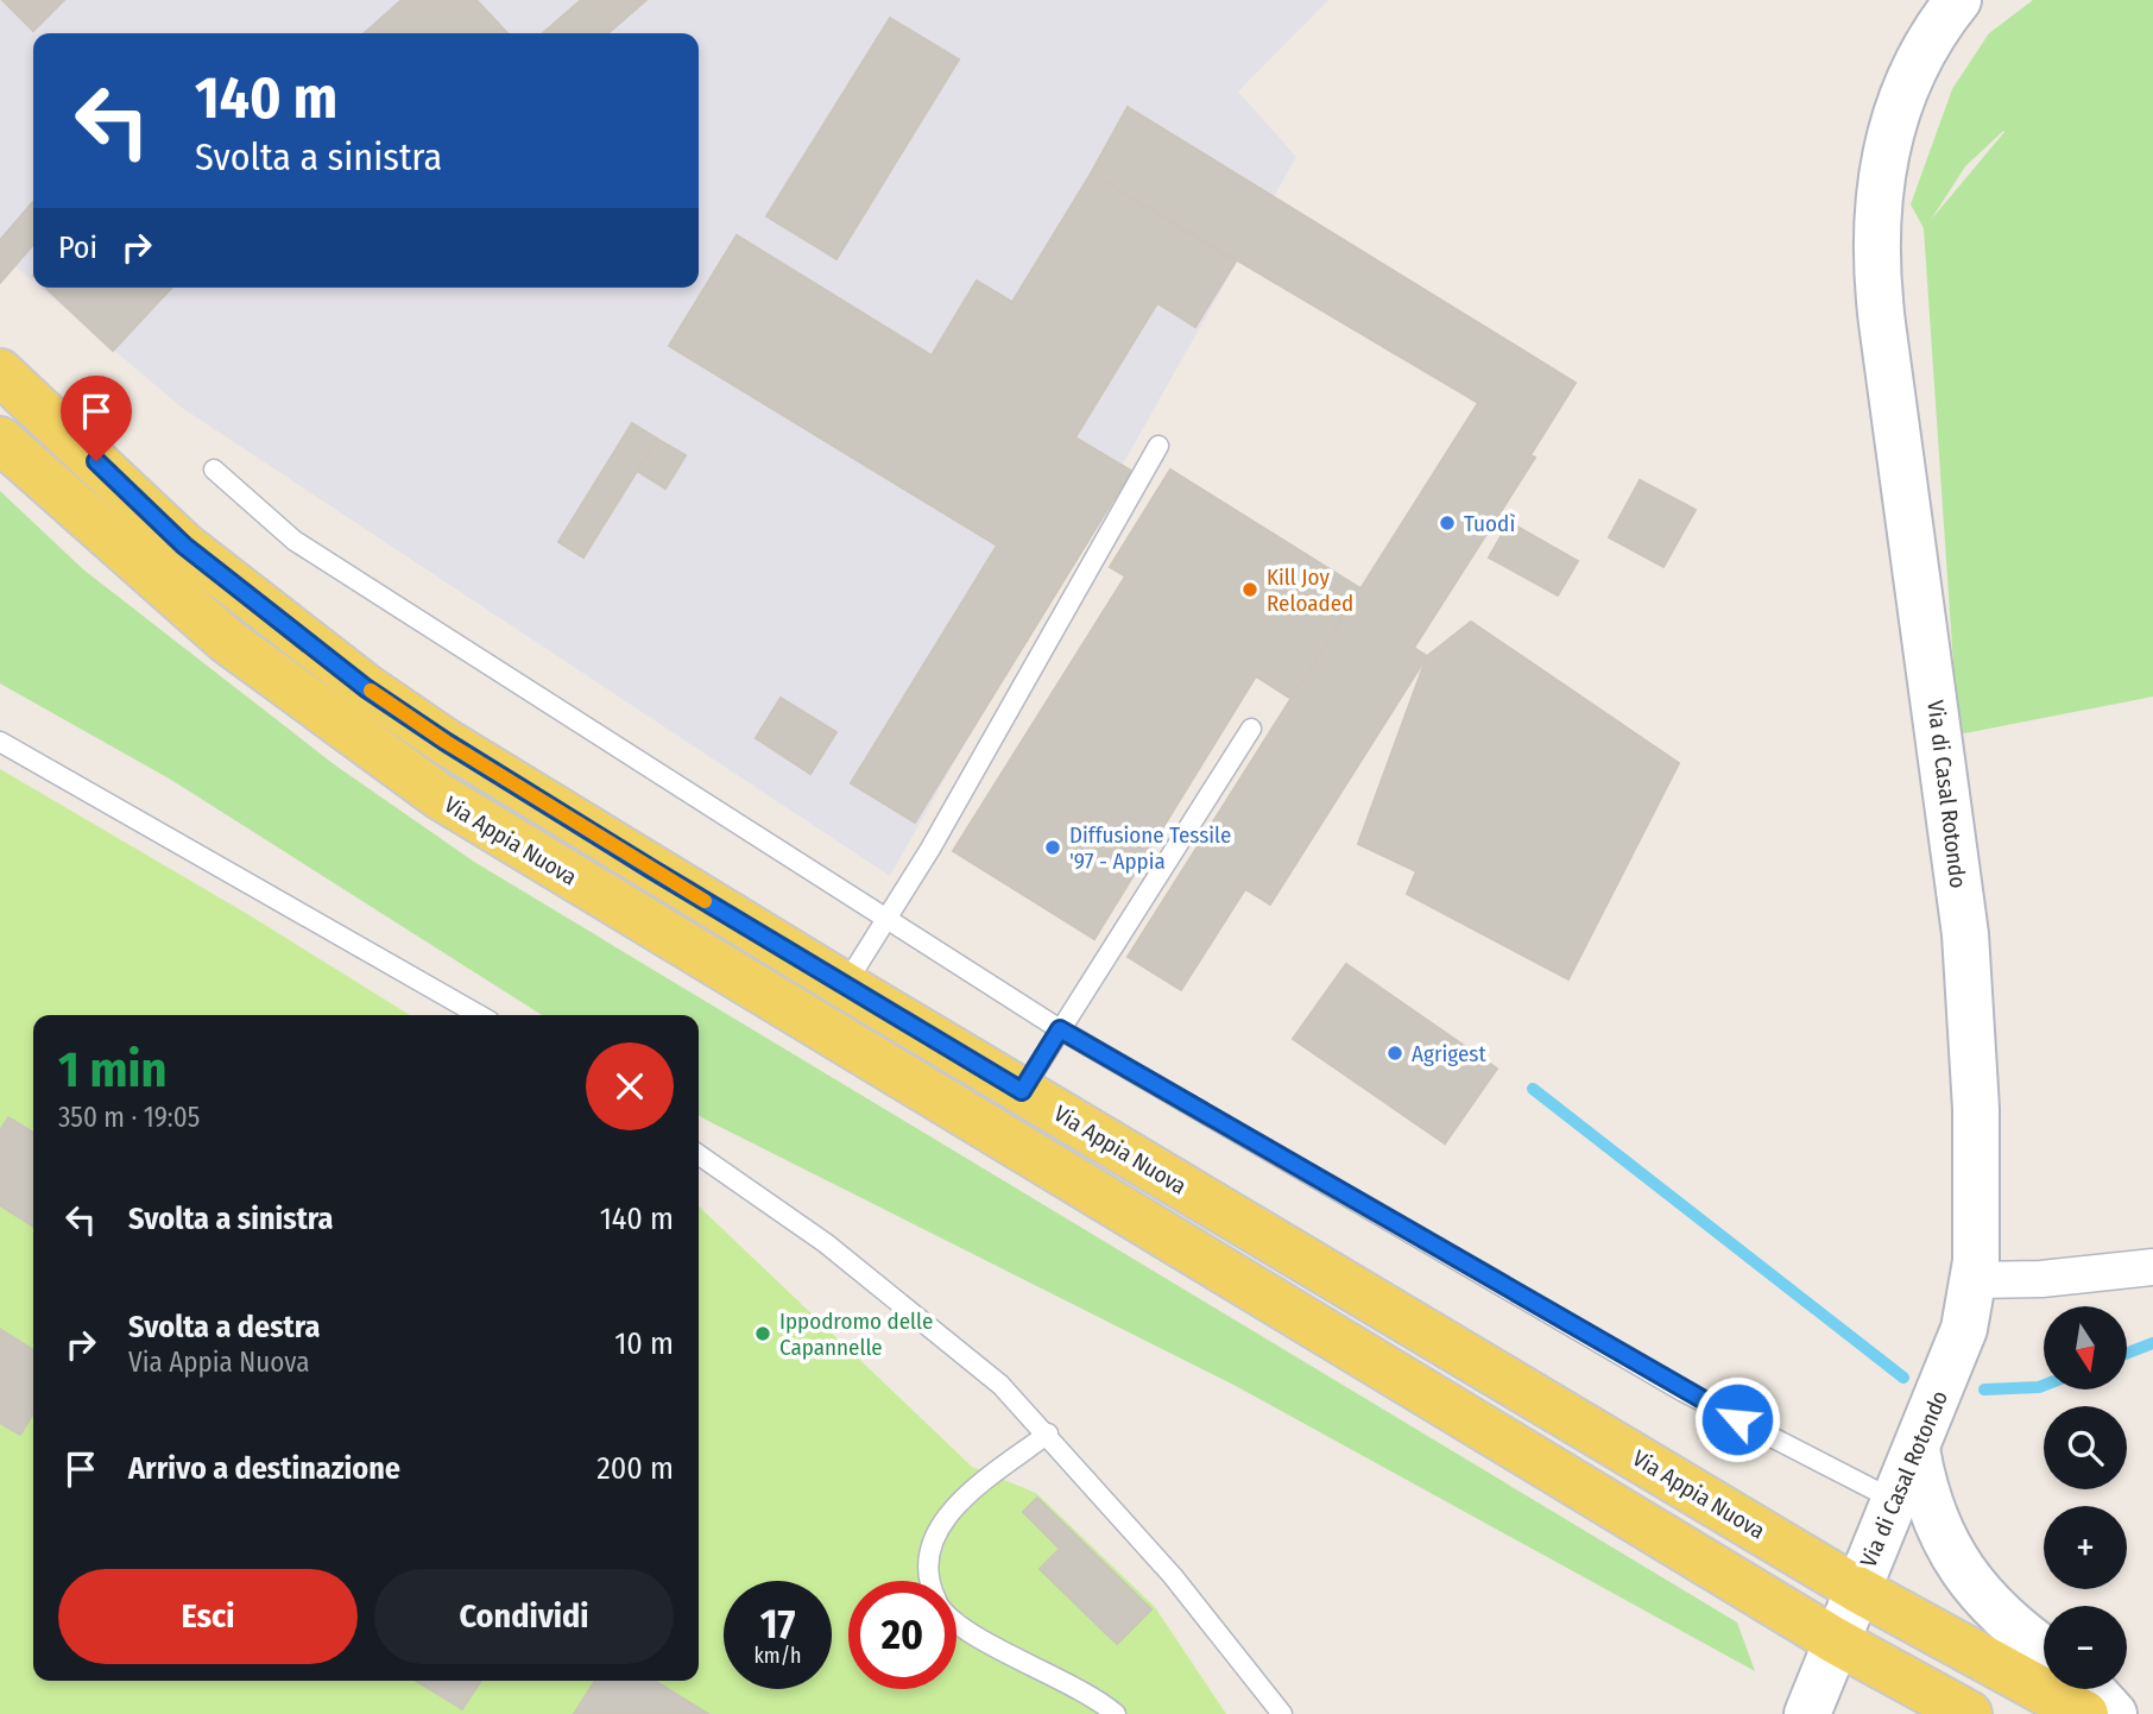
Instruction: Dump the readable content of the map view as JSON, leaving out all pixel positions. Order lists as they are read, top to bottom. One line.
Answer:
{"streets":{"main road":["Via Appia Nuova"],"street":["Via di Casal Rotondo"]},"crossings":[["Via di Casal Rotondo","Via Appia Nuova"]],"places":["Tuodì","Kill Joy Reloaded","Diffusione Tessile '97 - Appia","Agrigest","Ippodromo delle Capannelle"],"north":"bottom","page":{"turn":["140 m","Svolta a sinistra"],"then":"Poi","heading":["1 min","350 m · 19:05"],"list":[{"name":"Svolta a sinistra","value":"140 m"},{"name":"Svolta a destra","note":"Via Appia Nuova","value":"10 m"},{"name":"Arrivo a destinazione","value":"200 m"}],"map_buttons":["+","−"],"buttons":["Esci","Condividi"],"speed":"17 km/h","limit":"20"}}
